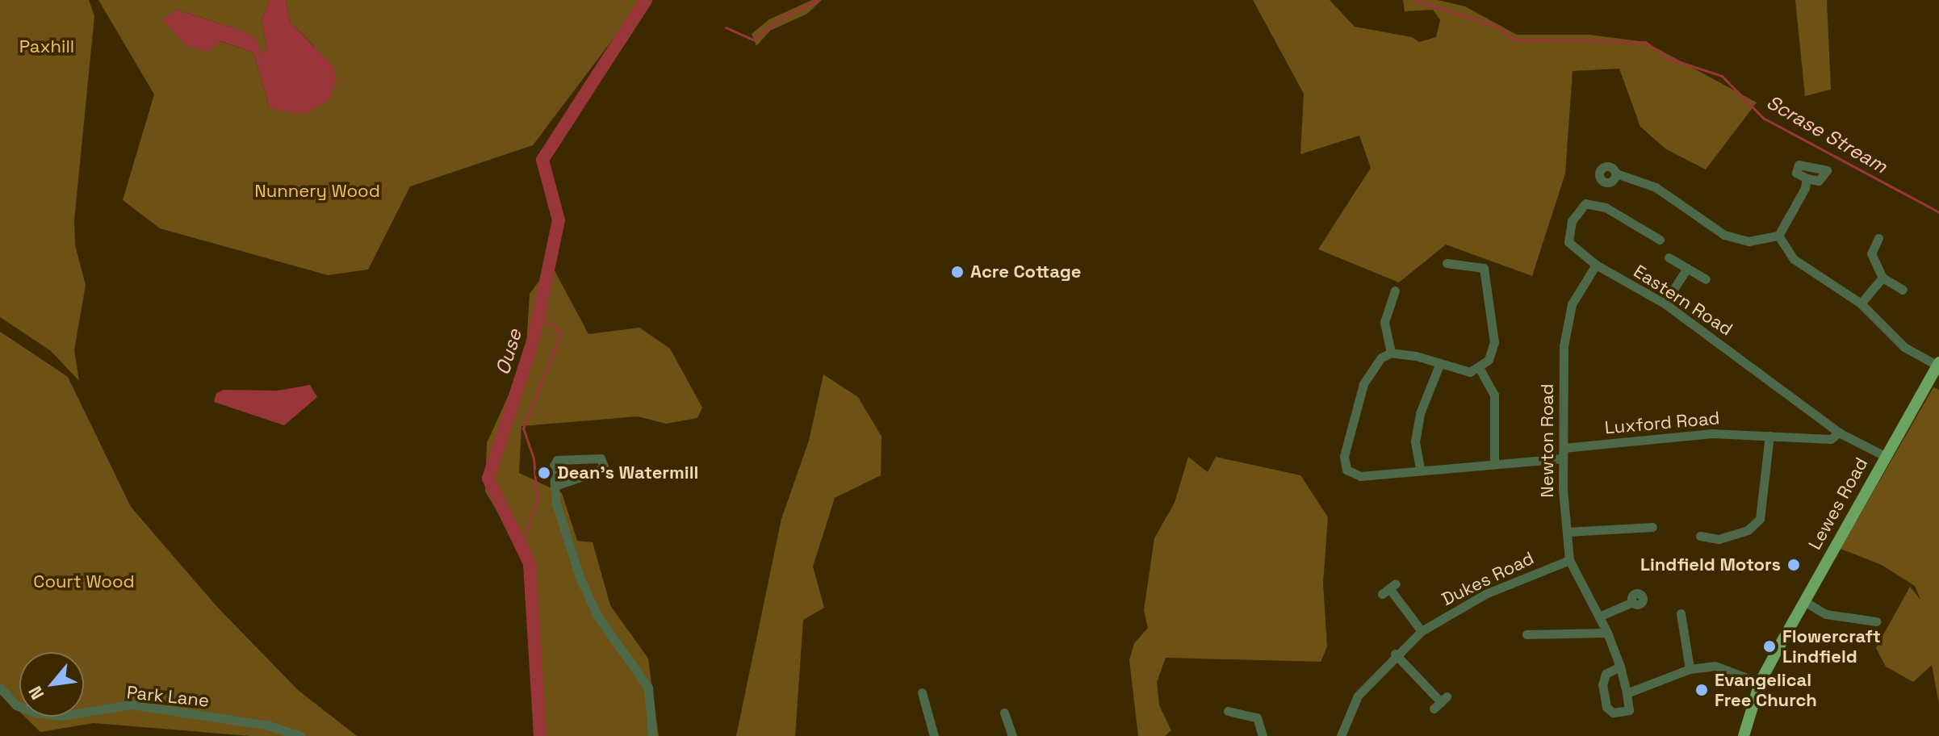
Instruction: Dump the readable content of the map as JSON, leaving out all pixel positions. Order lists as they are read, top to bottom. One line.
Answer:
{"streets":{"main road":["Lewes Road"],"street":["Eastern Road","Luxford Road","Newton Road","Dukes Road","Park Lane"]},"crossings":[["Eastern Road","Luxford Road"],["Eastern Road","Newton Road"],["Eastern Road","Lewes Road"],["Luxford Road","Newton Road"],["Newton Road","Dukes Road"]],"water":["Scrase Stream","Ouse"],"parks":["Paxhill","Nunnery Wood","Court Wood"],"places":["Acre Cottage","Dean's Watermill","Lindfield Motors","Flowercraft Lindfield","Evangelical Free Church"],"north":"bottom left"}
